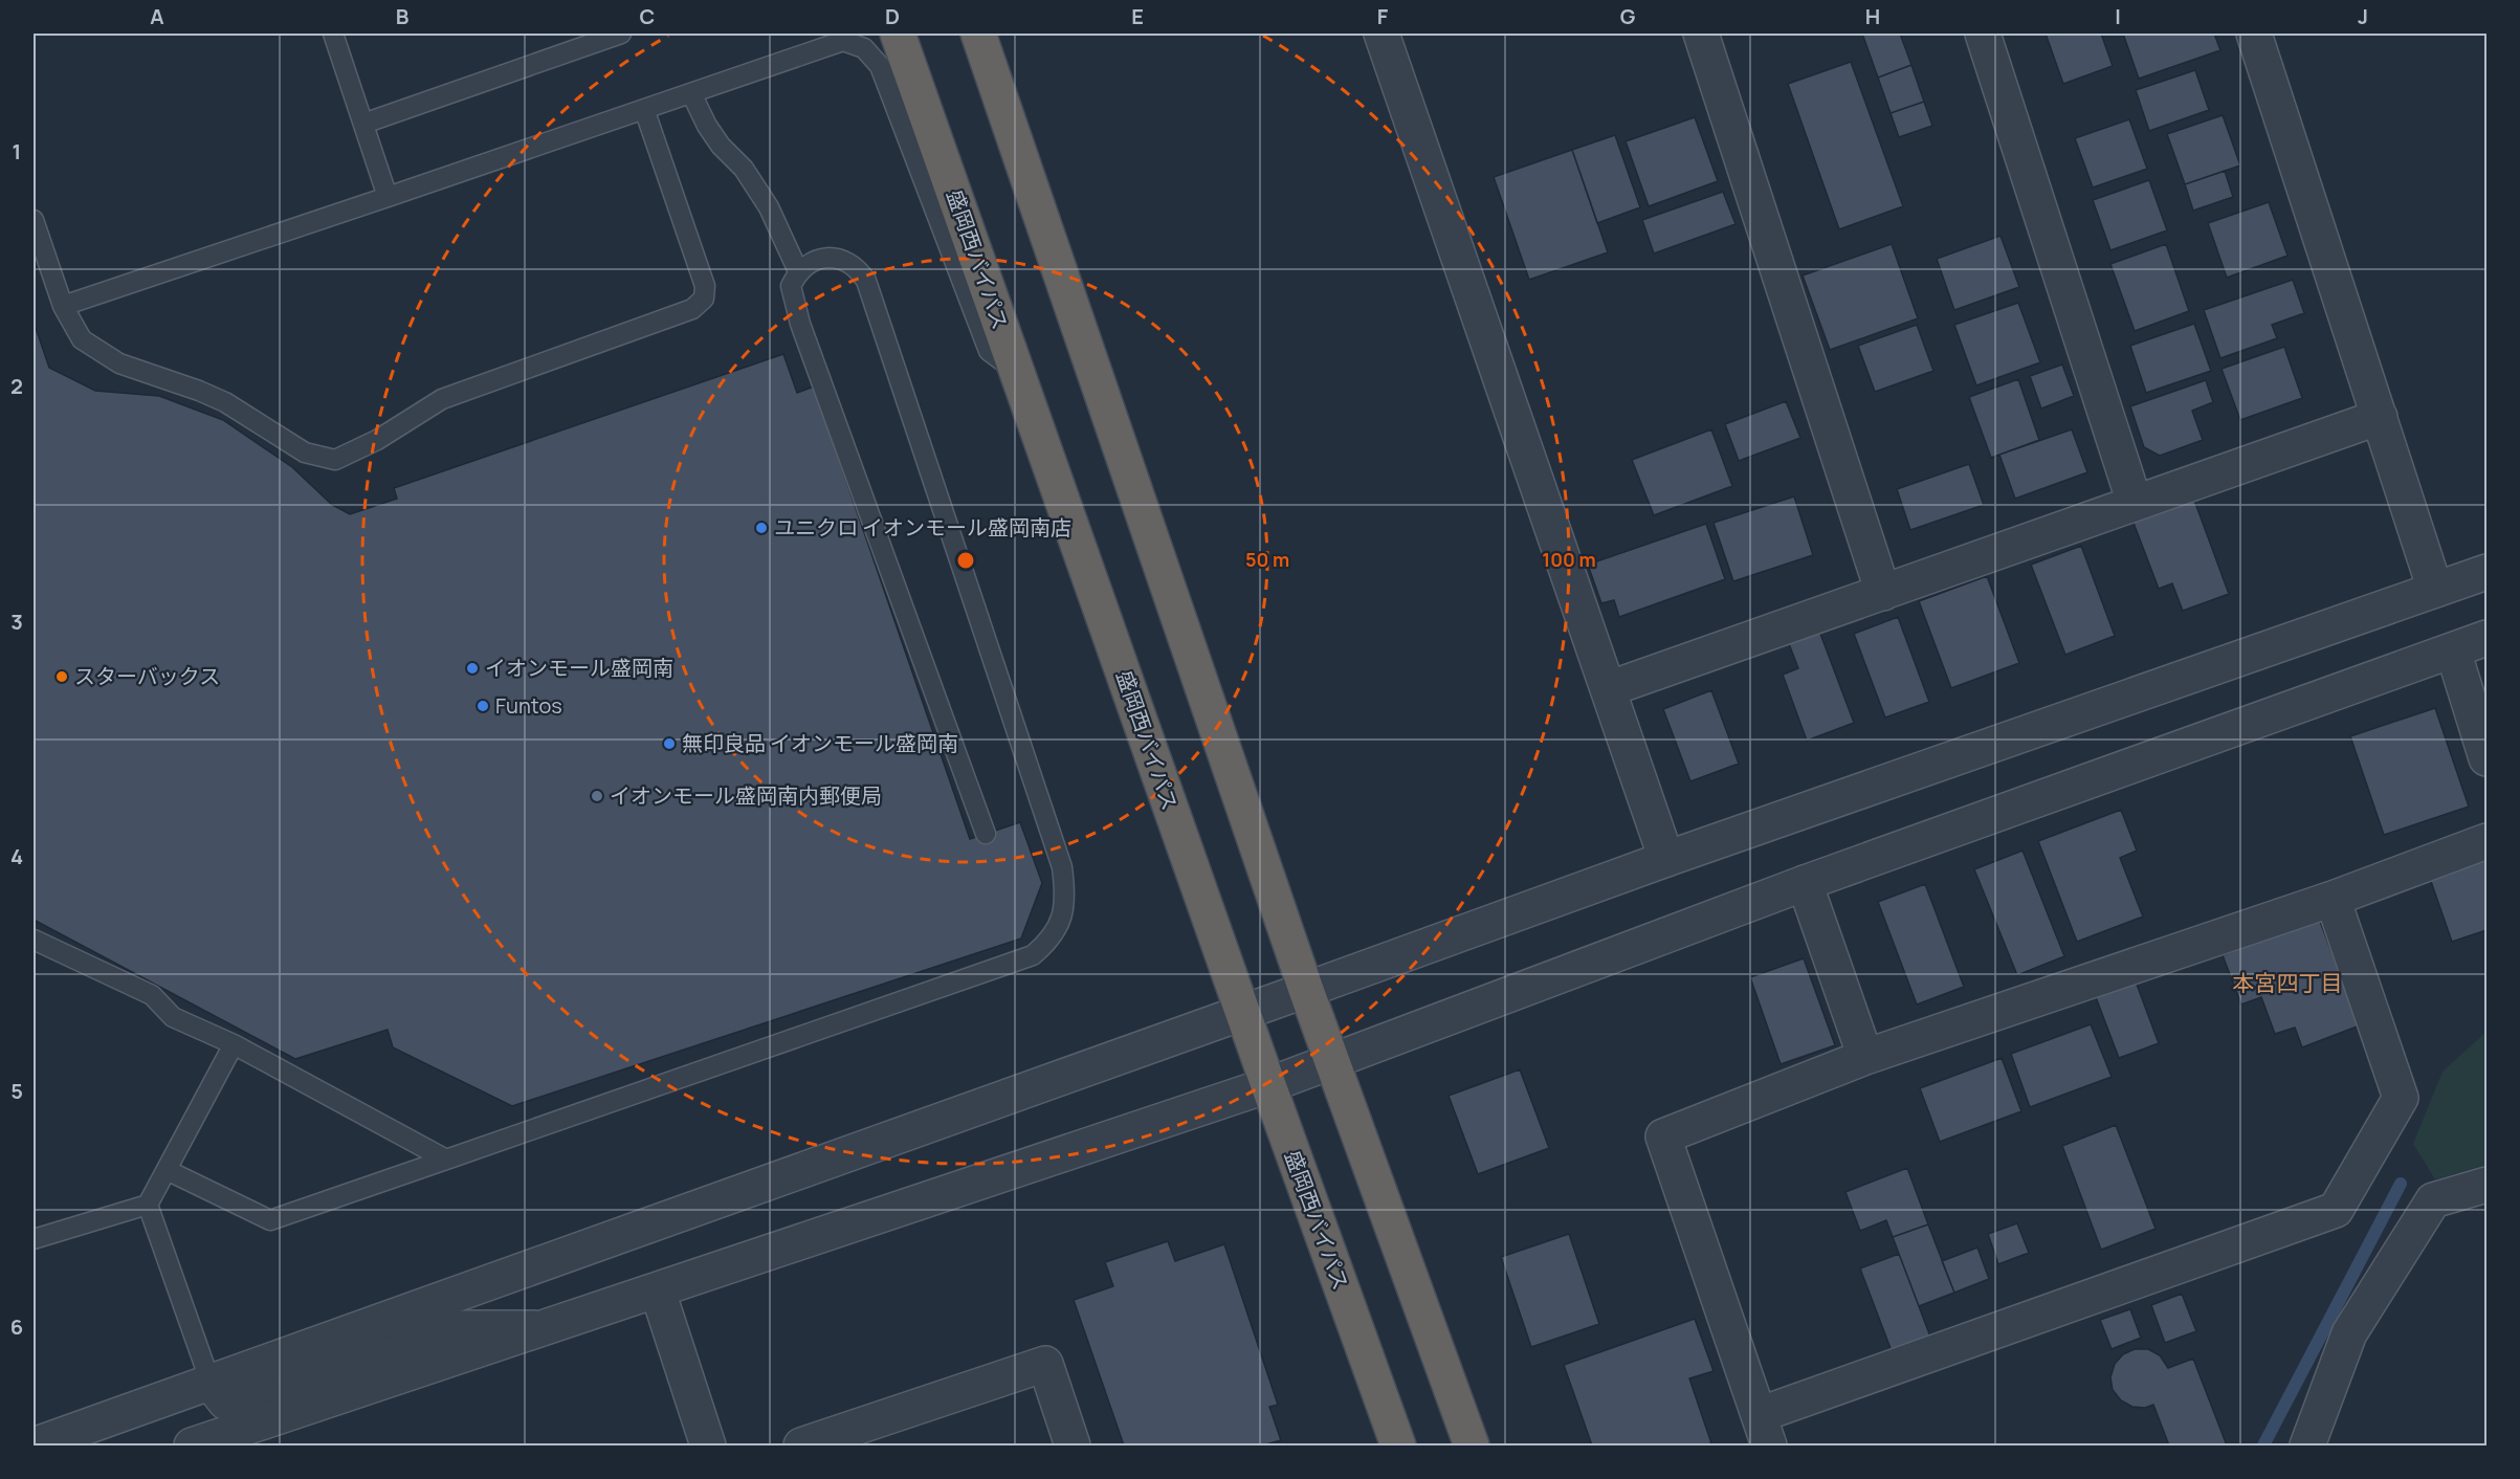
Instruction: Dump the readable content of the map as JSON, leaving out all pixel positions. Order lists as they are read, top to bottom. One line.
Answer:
{"streets":{"highway":["盛岡西バイパス"]},"districts":["本宮四丁目"],"places":["ユニクロ イオンモール盛岡南店","イオンモール盛岡南","スターバックス","Funtos","無印良品 イオンモール盛岡南","イオンモール盛岡南内郵便局"],"grid":{"columns":["A","B","C","D","E","F","G","H","I","J"],"rows":["1","2","3","4","5","6"]},"rings":["50 m","100 m"]}
